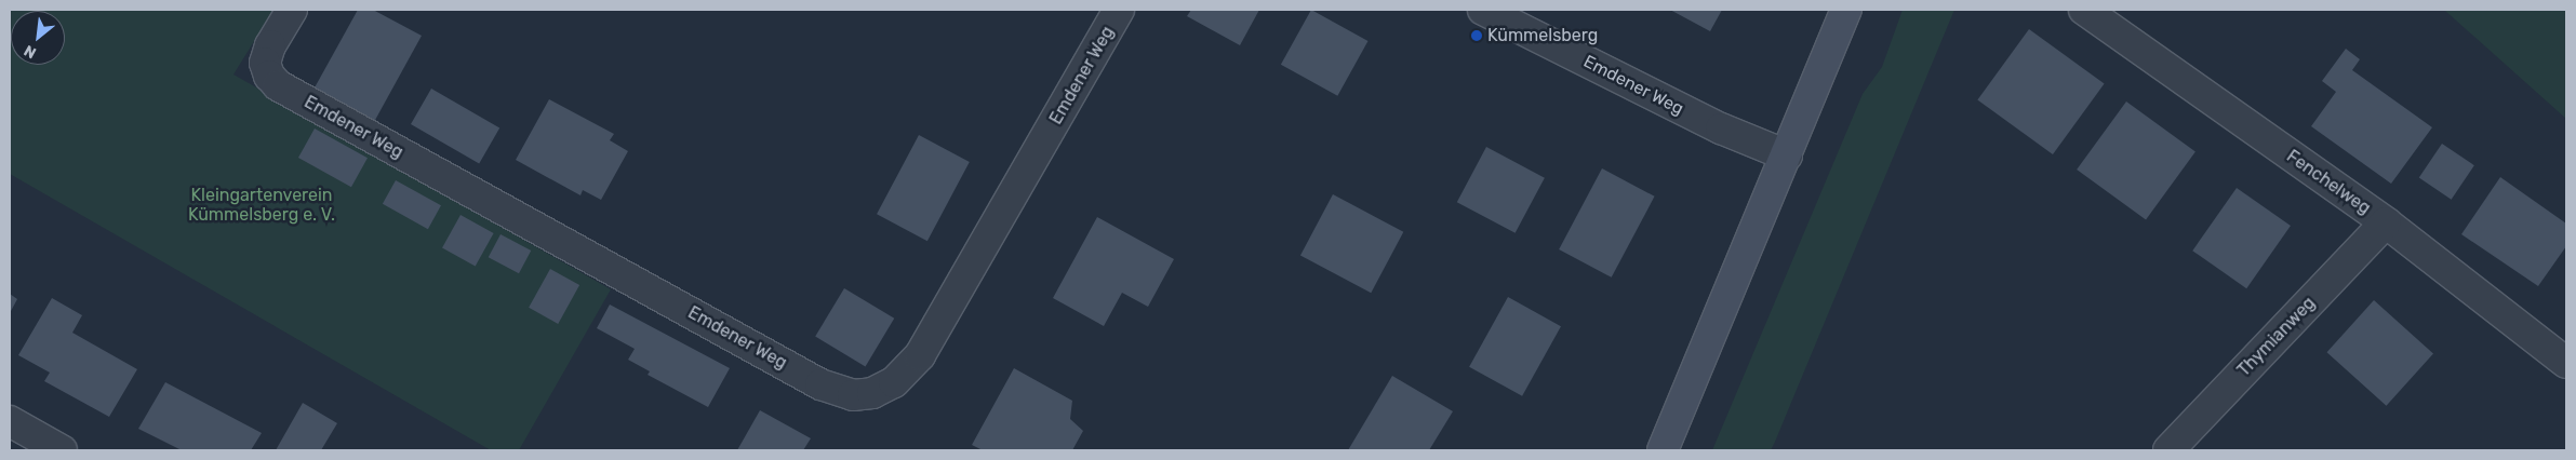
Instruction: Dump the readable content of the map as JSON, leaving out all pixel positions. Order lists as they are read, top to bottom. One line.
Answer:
{"streets":{"street":["Emdener Weg","Fenchelweg","Thymianweg"]},"crossings":[["Fenchelweg","Thymianweg"]],"parks":["Kleingartenverein Kümmelsberg e. V."],"places":["Kümmelsberg"],"north":"bottom left"}
